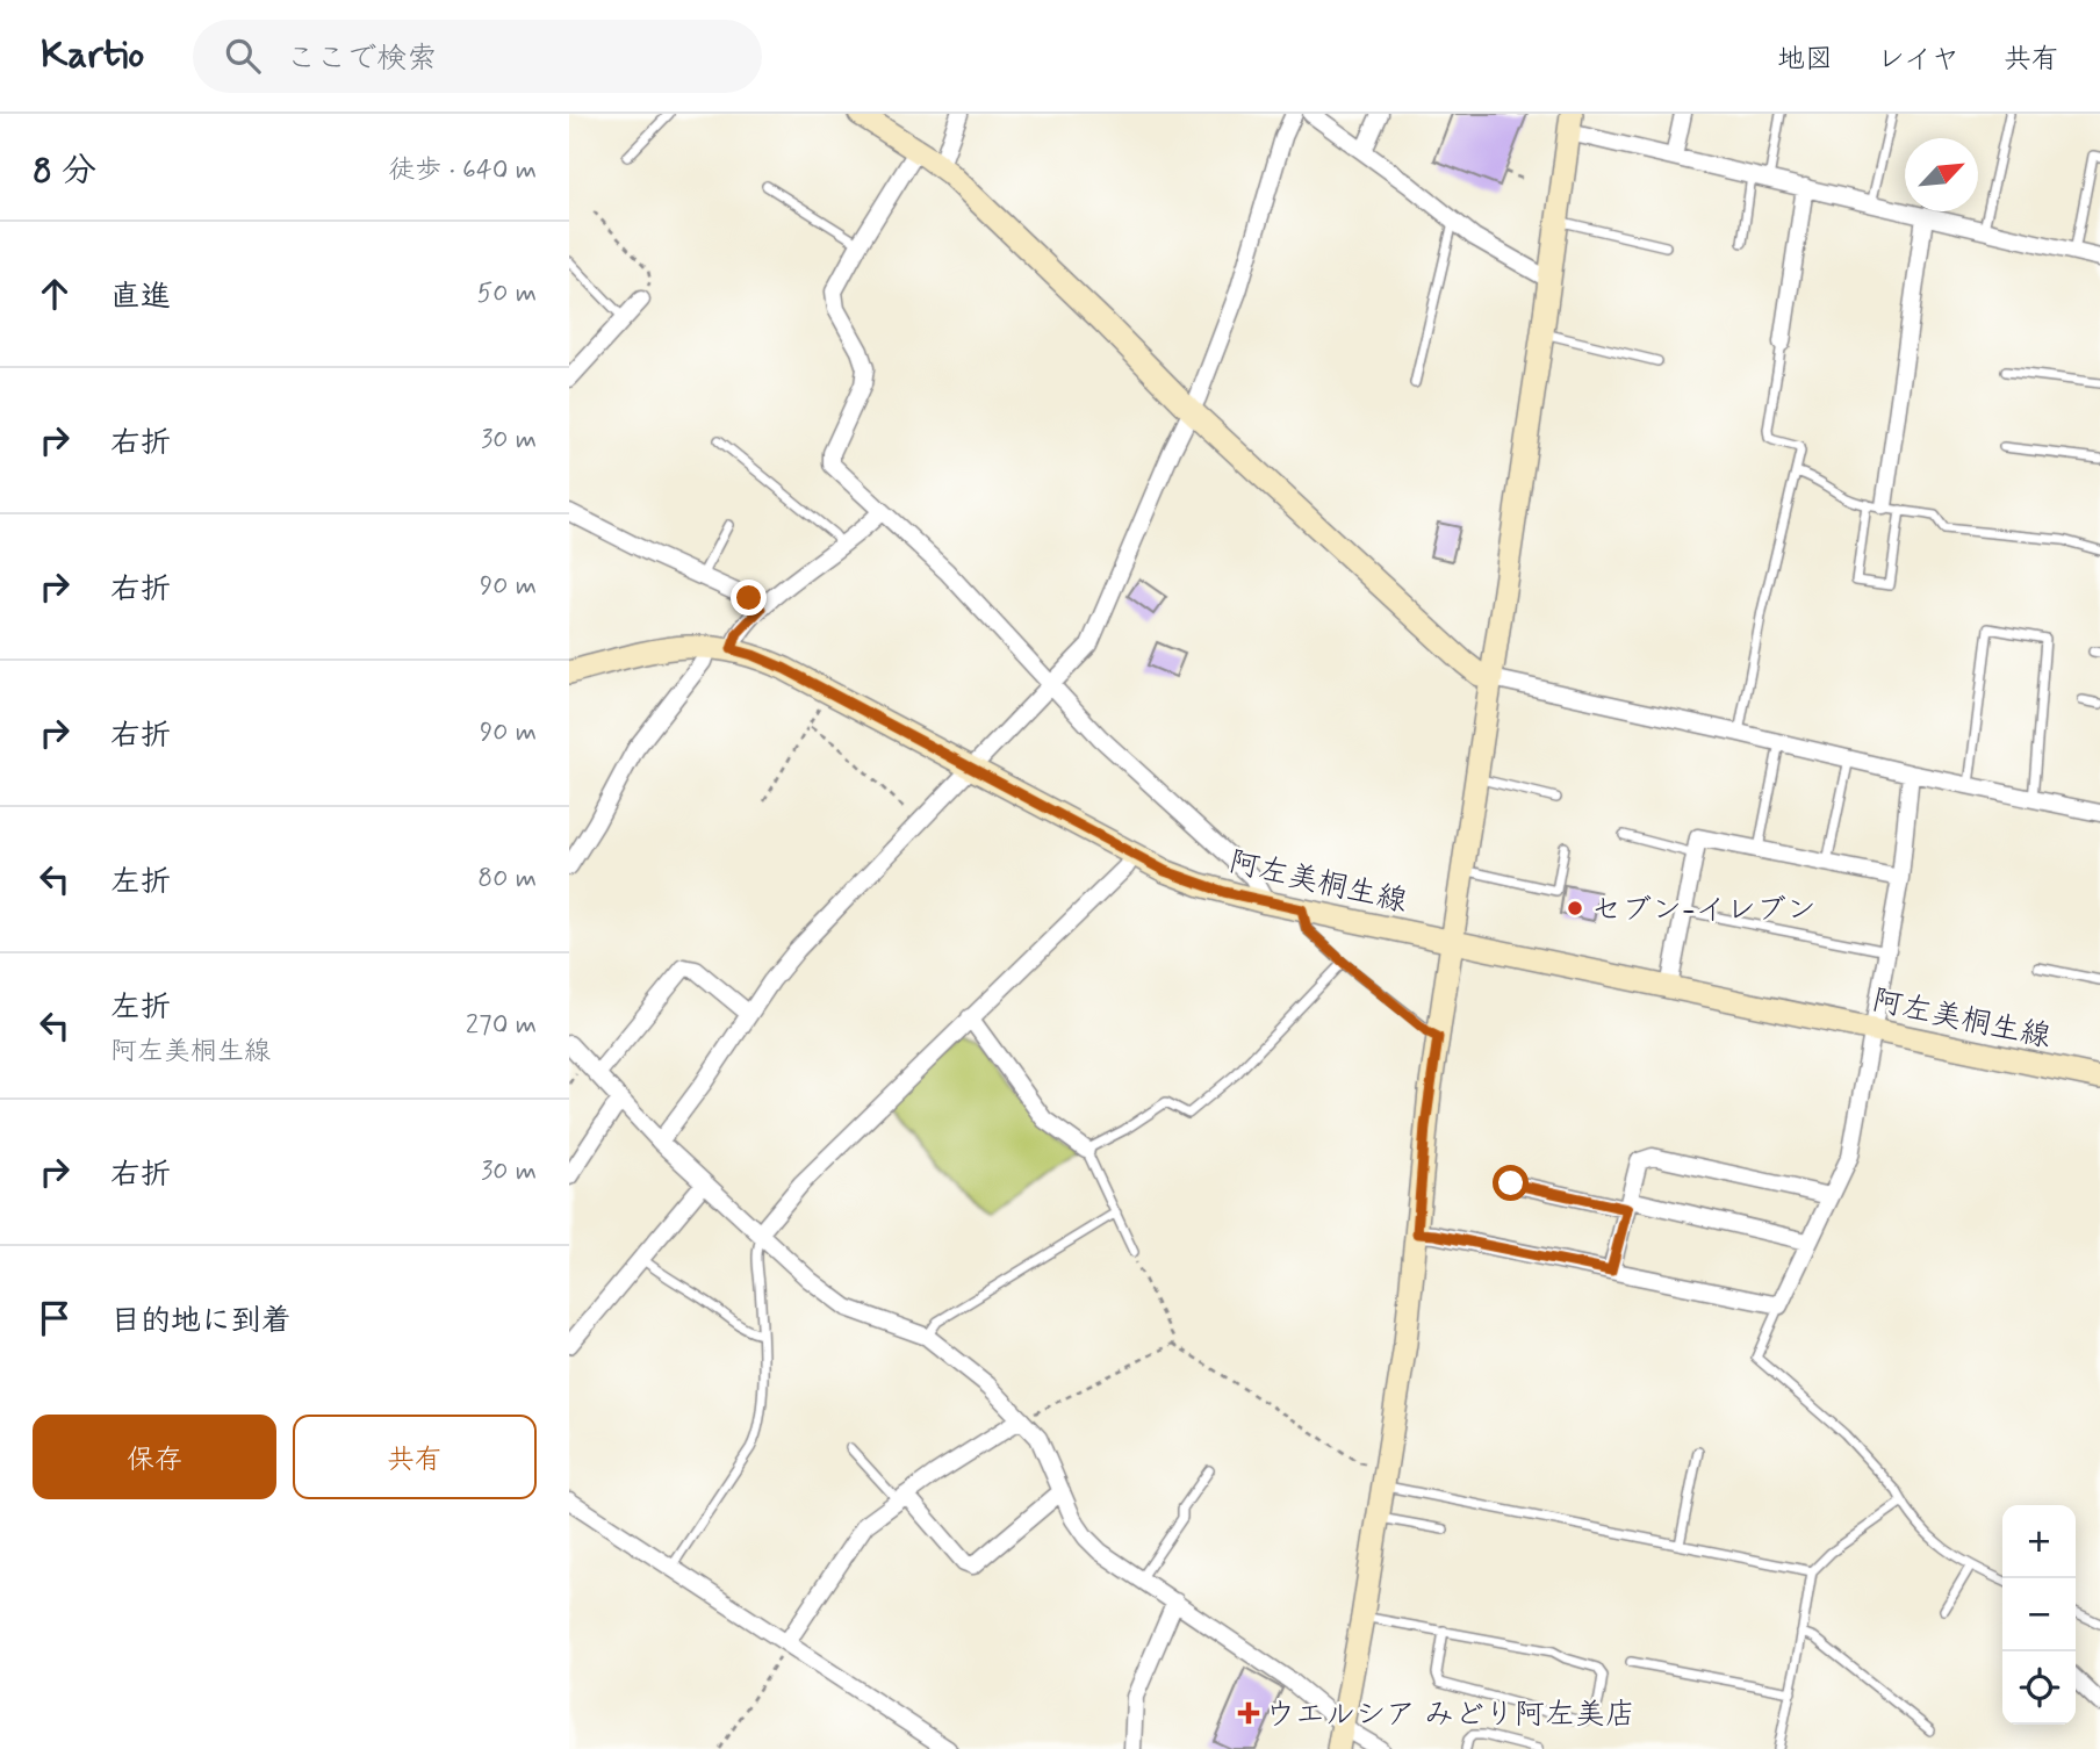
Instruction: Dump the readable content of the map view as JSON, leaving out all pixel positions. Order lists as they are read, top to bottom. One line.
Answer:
{"streets":{"street":["阿左美桐生線"]},"places":{"other":["セブン-イレブン"],"health":["ウエルシア みどり阿左美店"]},"north":"top right","page":{"header":"Kartio","search":"ここで検索","nav":["地図","レイヤ","共有"],"heading":["8 分","徒歩 · 640 m"],"list":[["直進","50 m"],["右折","30 m"],["右折","90 m"],["右折","90 m"],["左折","80 m"],["左折","阿左美桐生線","270 m"],["右折","30 m"],"目的地に到着"],"buttons":["保存","共有"],"map_buttons":["+","−"]}}
